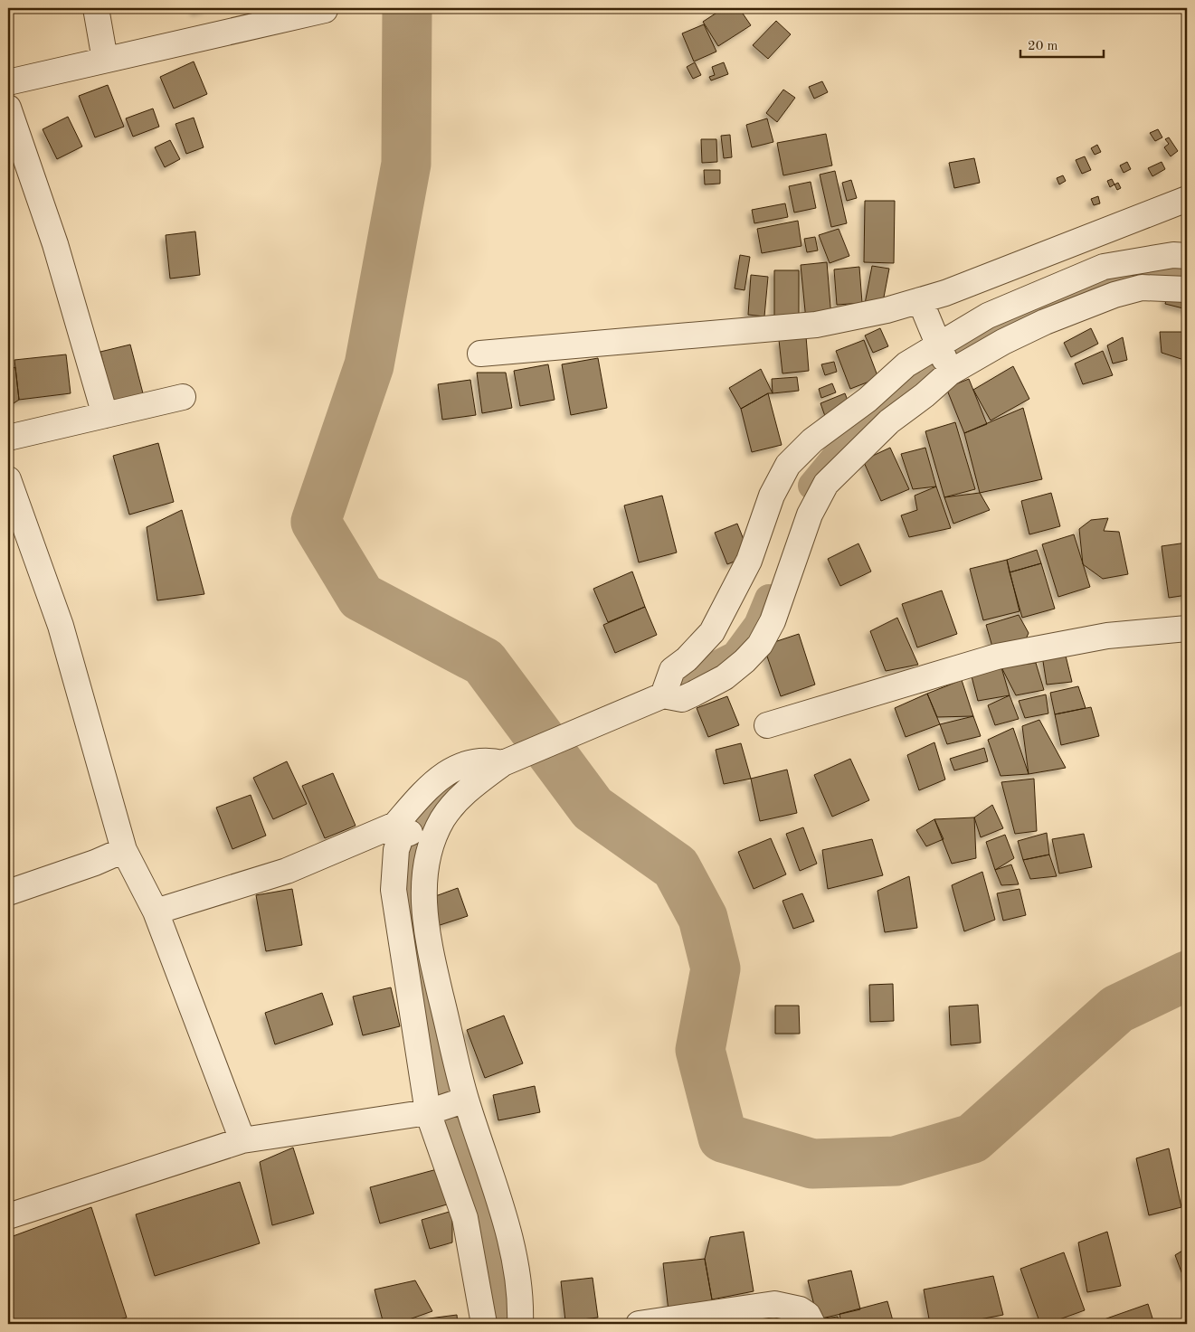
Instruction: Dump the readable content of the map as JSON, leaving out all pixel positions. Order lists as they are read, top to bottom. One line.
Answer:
{"scale_bar":"20 m"}
